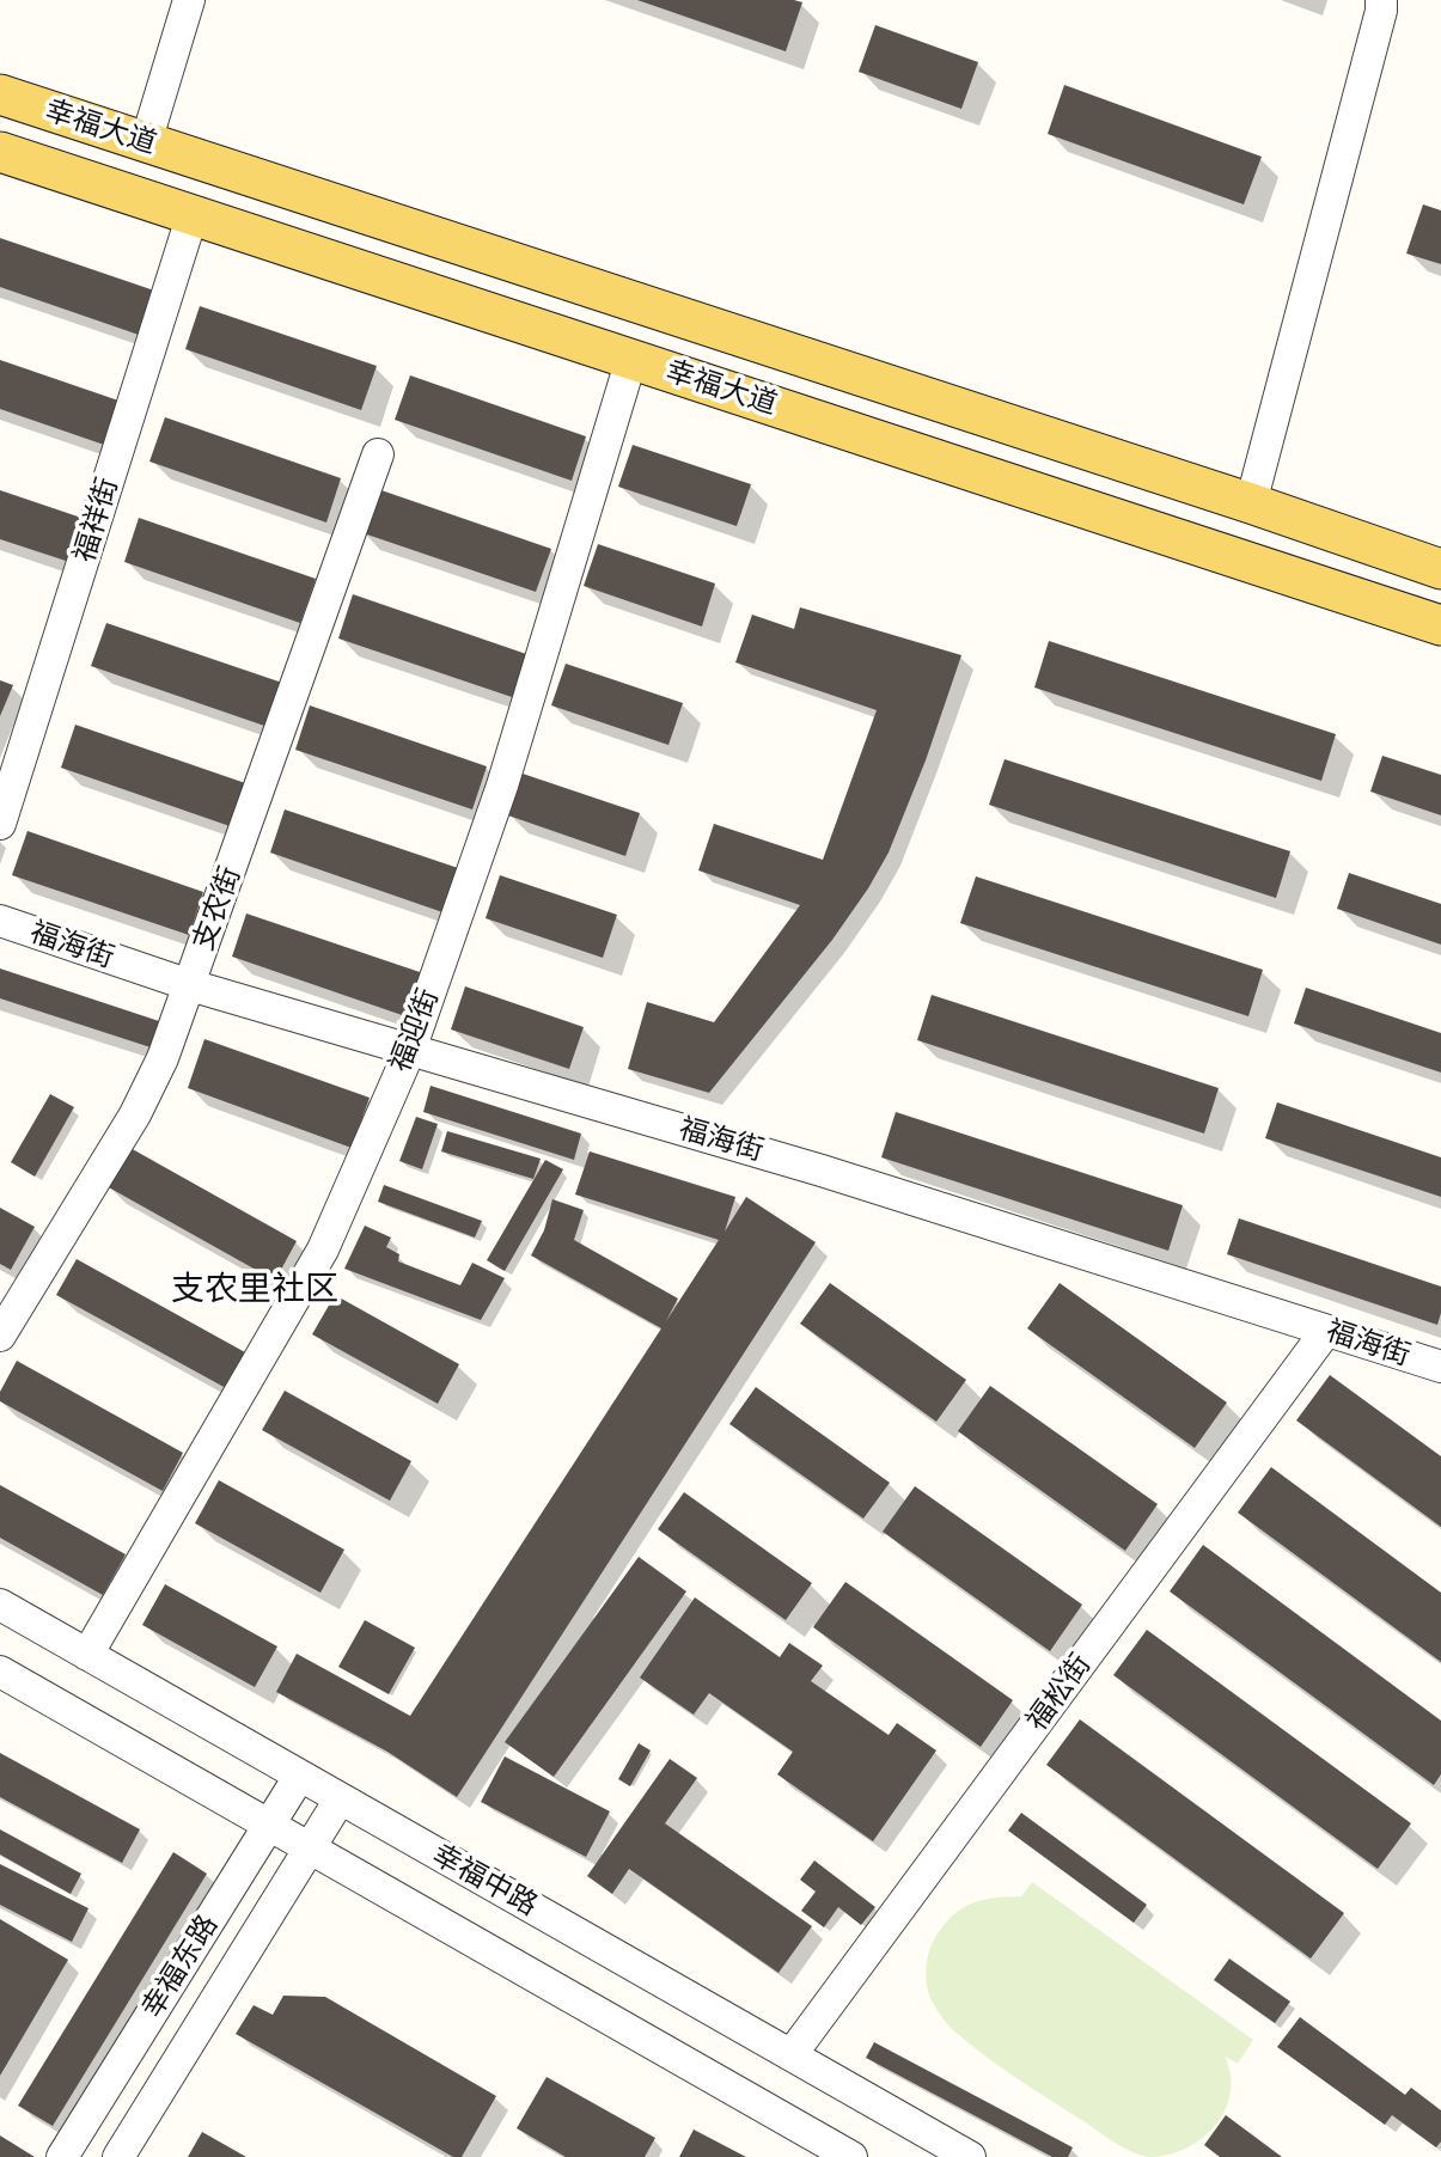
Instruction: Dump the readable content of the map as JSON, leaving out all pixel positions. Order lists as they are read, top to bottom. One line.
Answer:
{"streets":{"main road":["幸福大道"],"street":["福祥街","支农街","福海街","福迎街","福松街","幸福中路","幸福东路"]},"crossings":[["幸福大道","福祥街"],["幸福大道","福迎街"],["支农街","福海街"],["福海街","福迎街"],["福海街","福松街"],["福迎街","幸福中路"],["福松街","幸福中路"],["幸福中路","幸福东路"]],"districts":["支农里社区"]}
